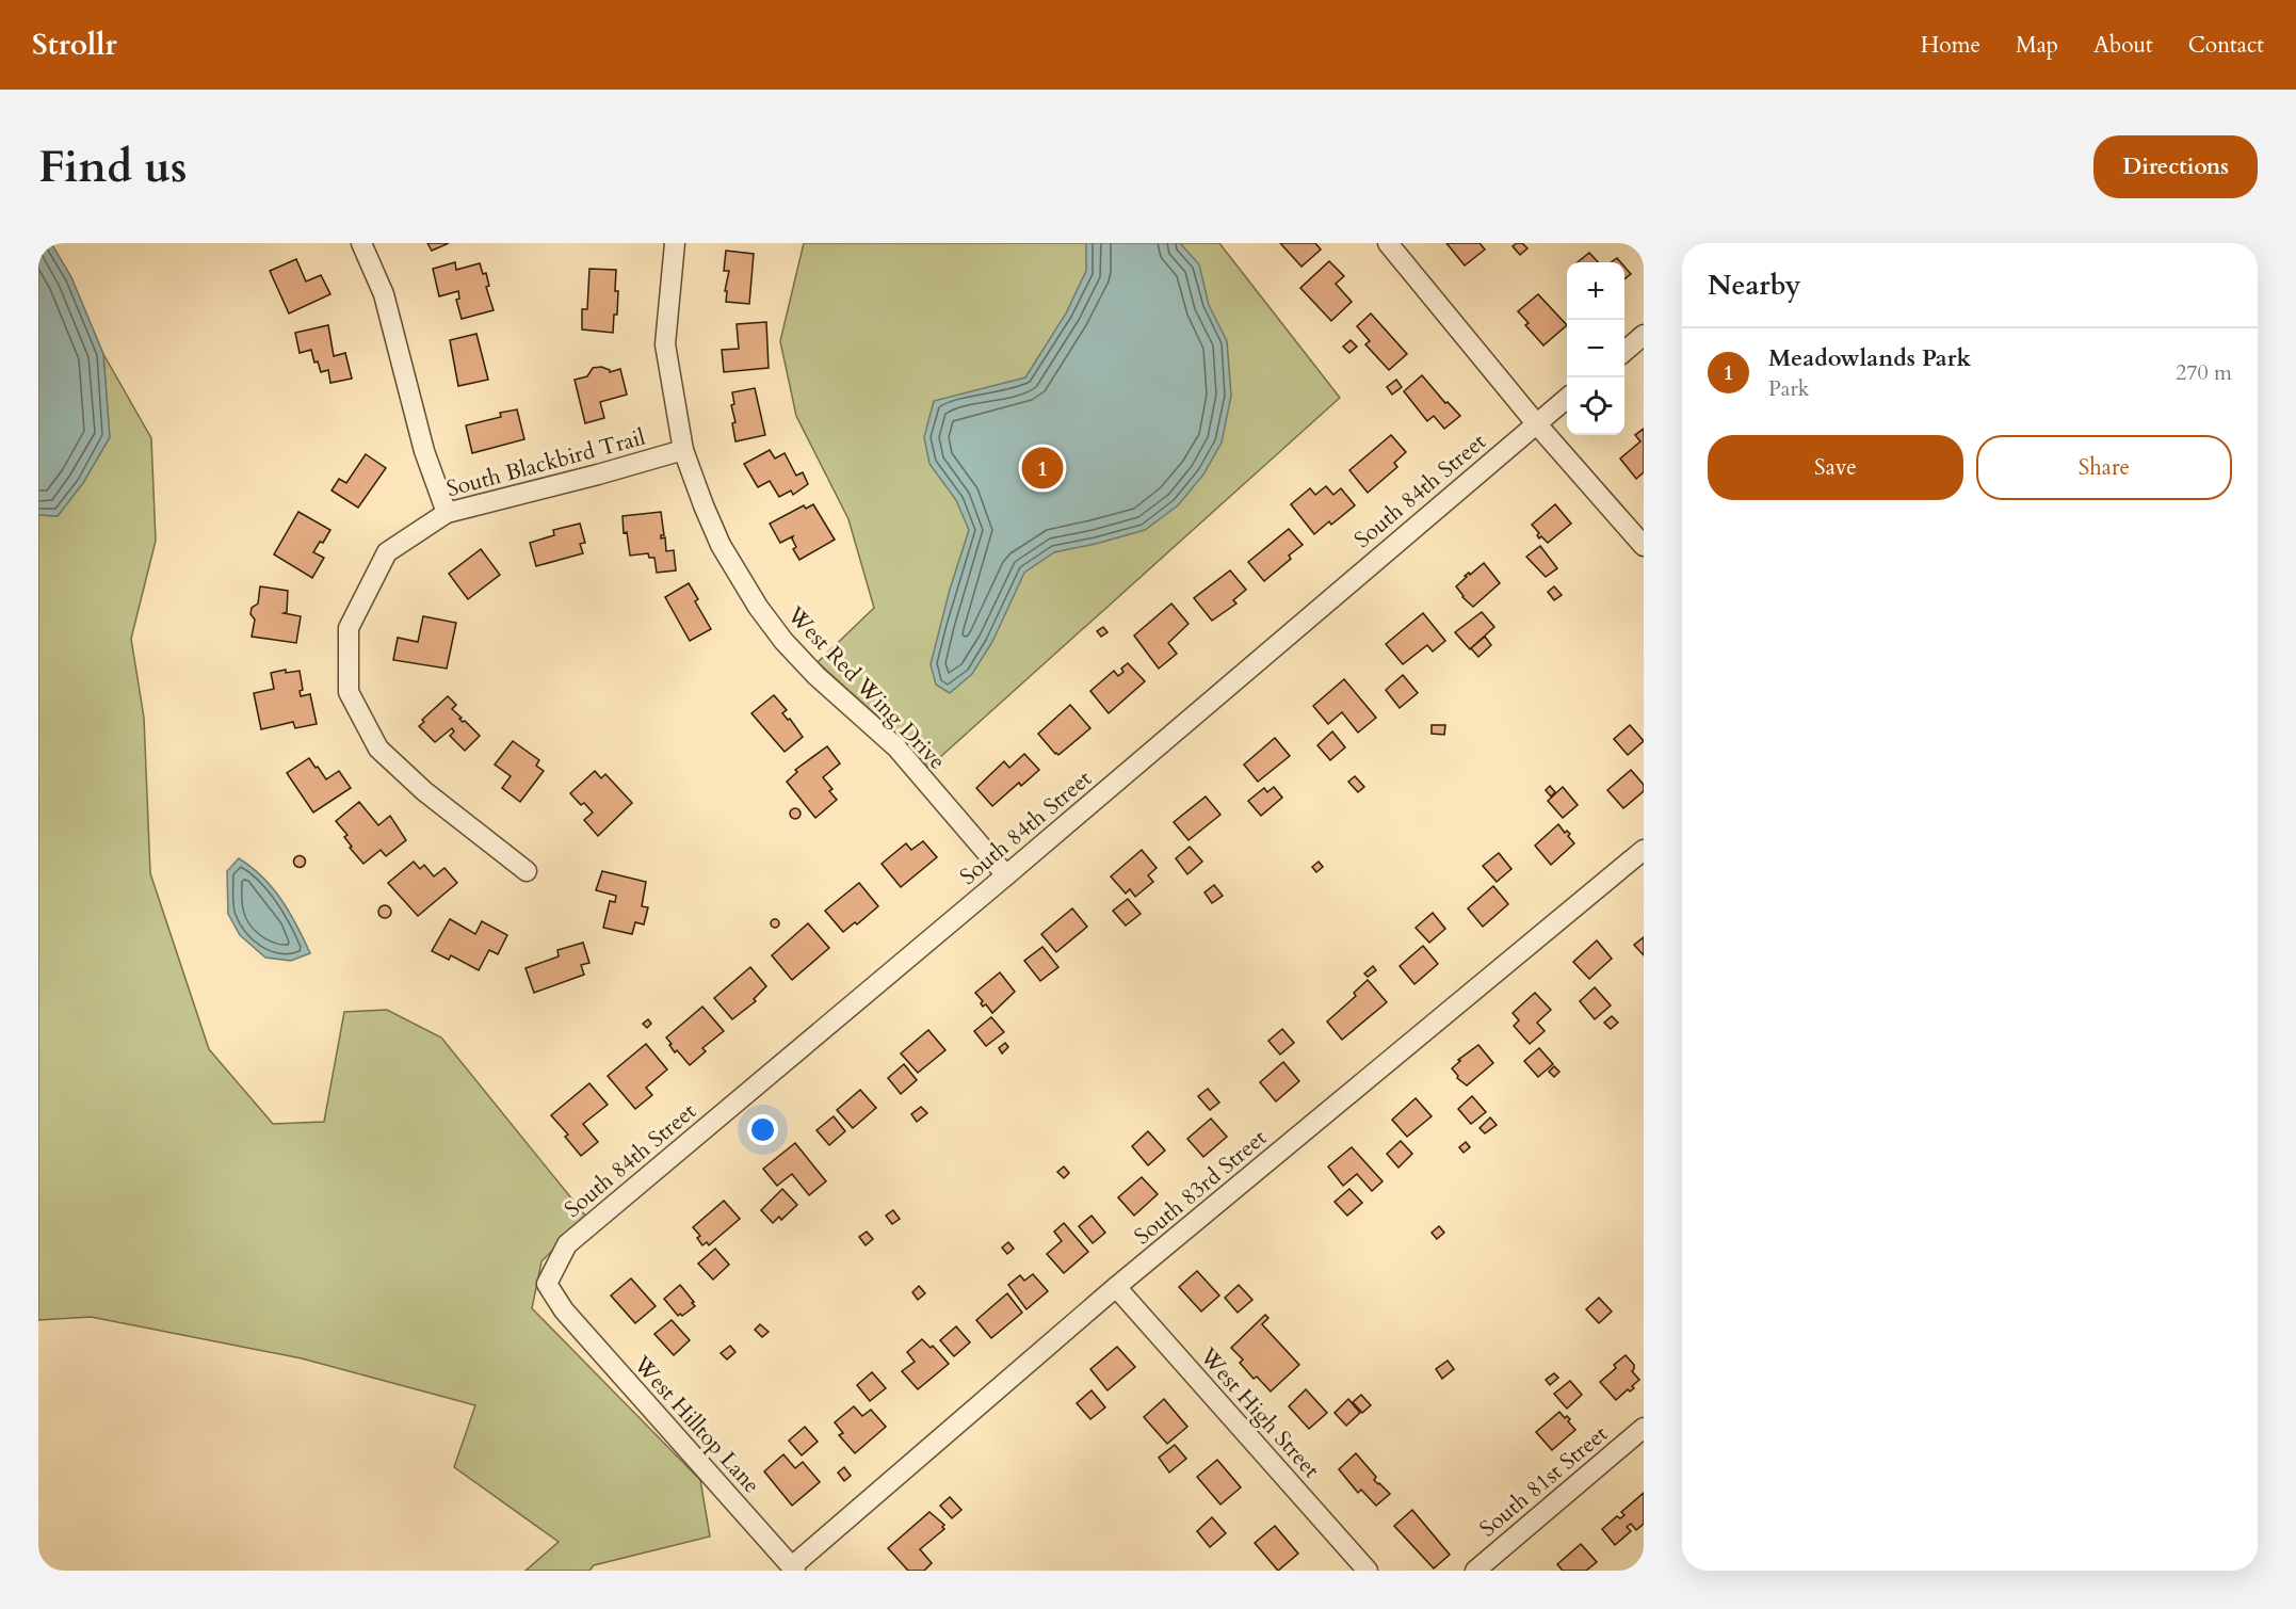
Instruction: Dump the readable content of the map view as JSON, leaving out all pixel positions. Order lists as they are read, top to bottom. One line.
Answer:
{"streets":{"street":["South Blackbird Trail","South 84th Street","West Red Wing Drive","South 83rd Street","West High Street","West Hilltop Lane","South 81st Street"]},"crossings":[["South Blackbird Trail","West Red Wing Drive"],["South 84th Street","West Red Wing Drive"],["South 84th Street","West Hilltop Lane"],["South 83rd Street","West High Street"],["South 83rd Street","West Hilltop Lane"]],"page":{"header":"Strollr","nav":["Home","Map","About","Contact"],"buttons":["Directions",["Save","Share"]],"title":"Find us","heading":"Nearby","map_buttons":["+","−"],"list":[{"mark":"1","name":"Meadowlands Park","note":"Park","value":"270 m"}],"pins":"1"}}
